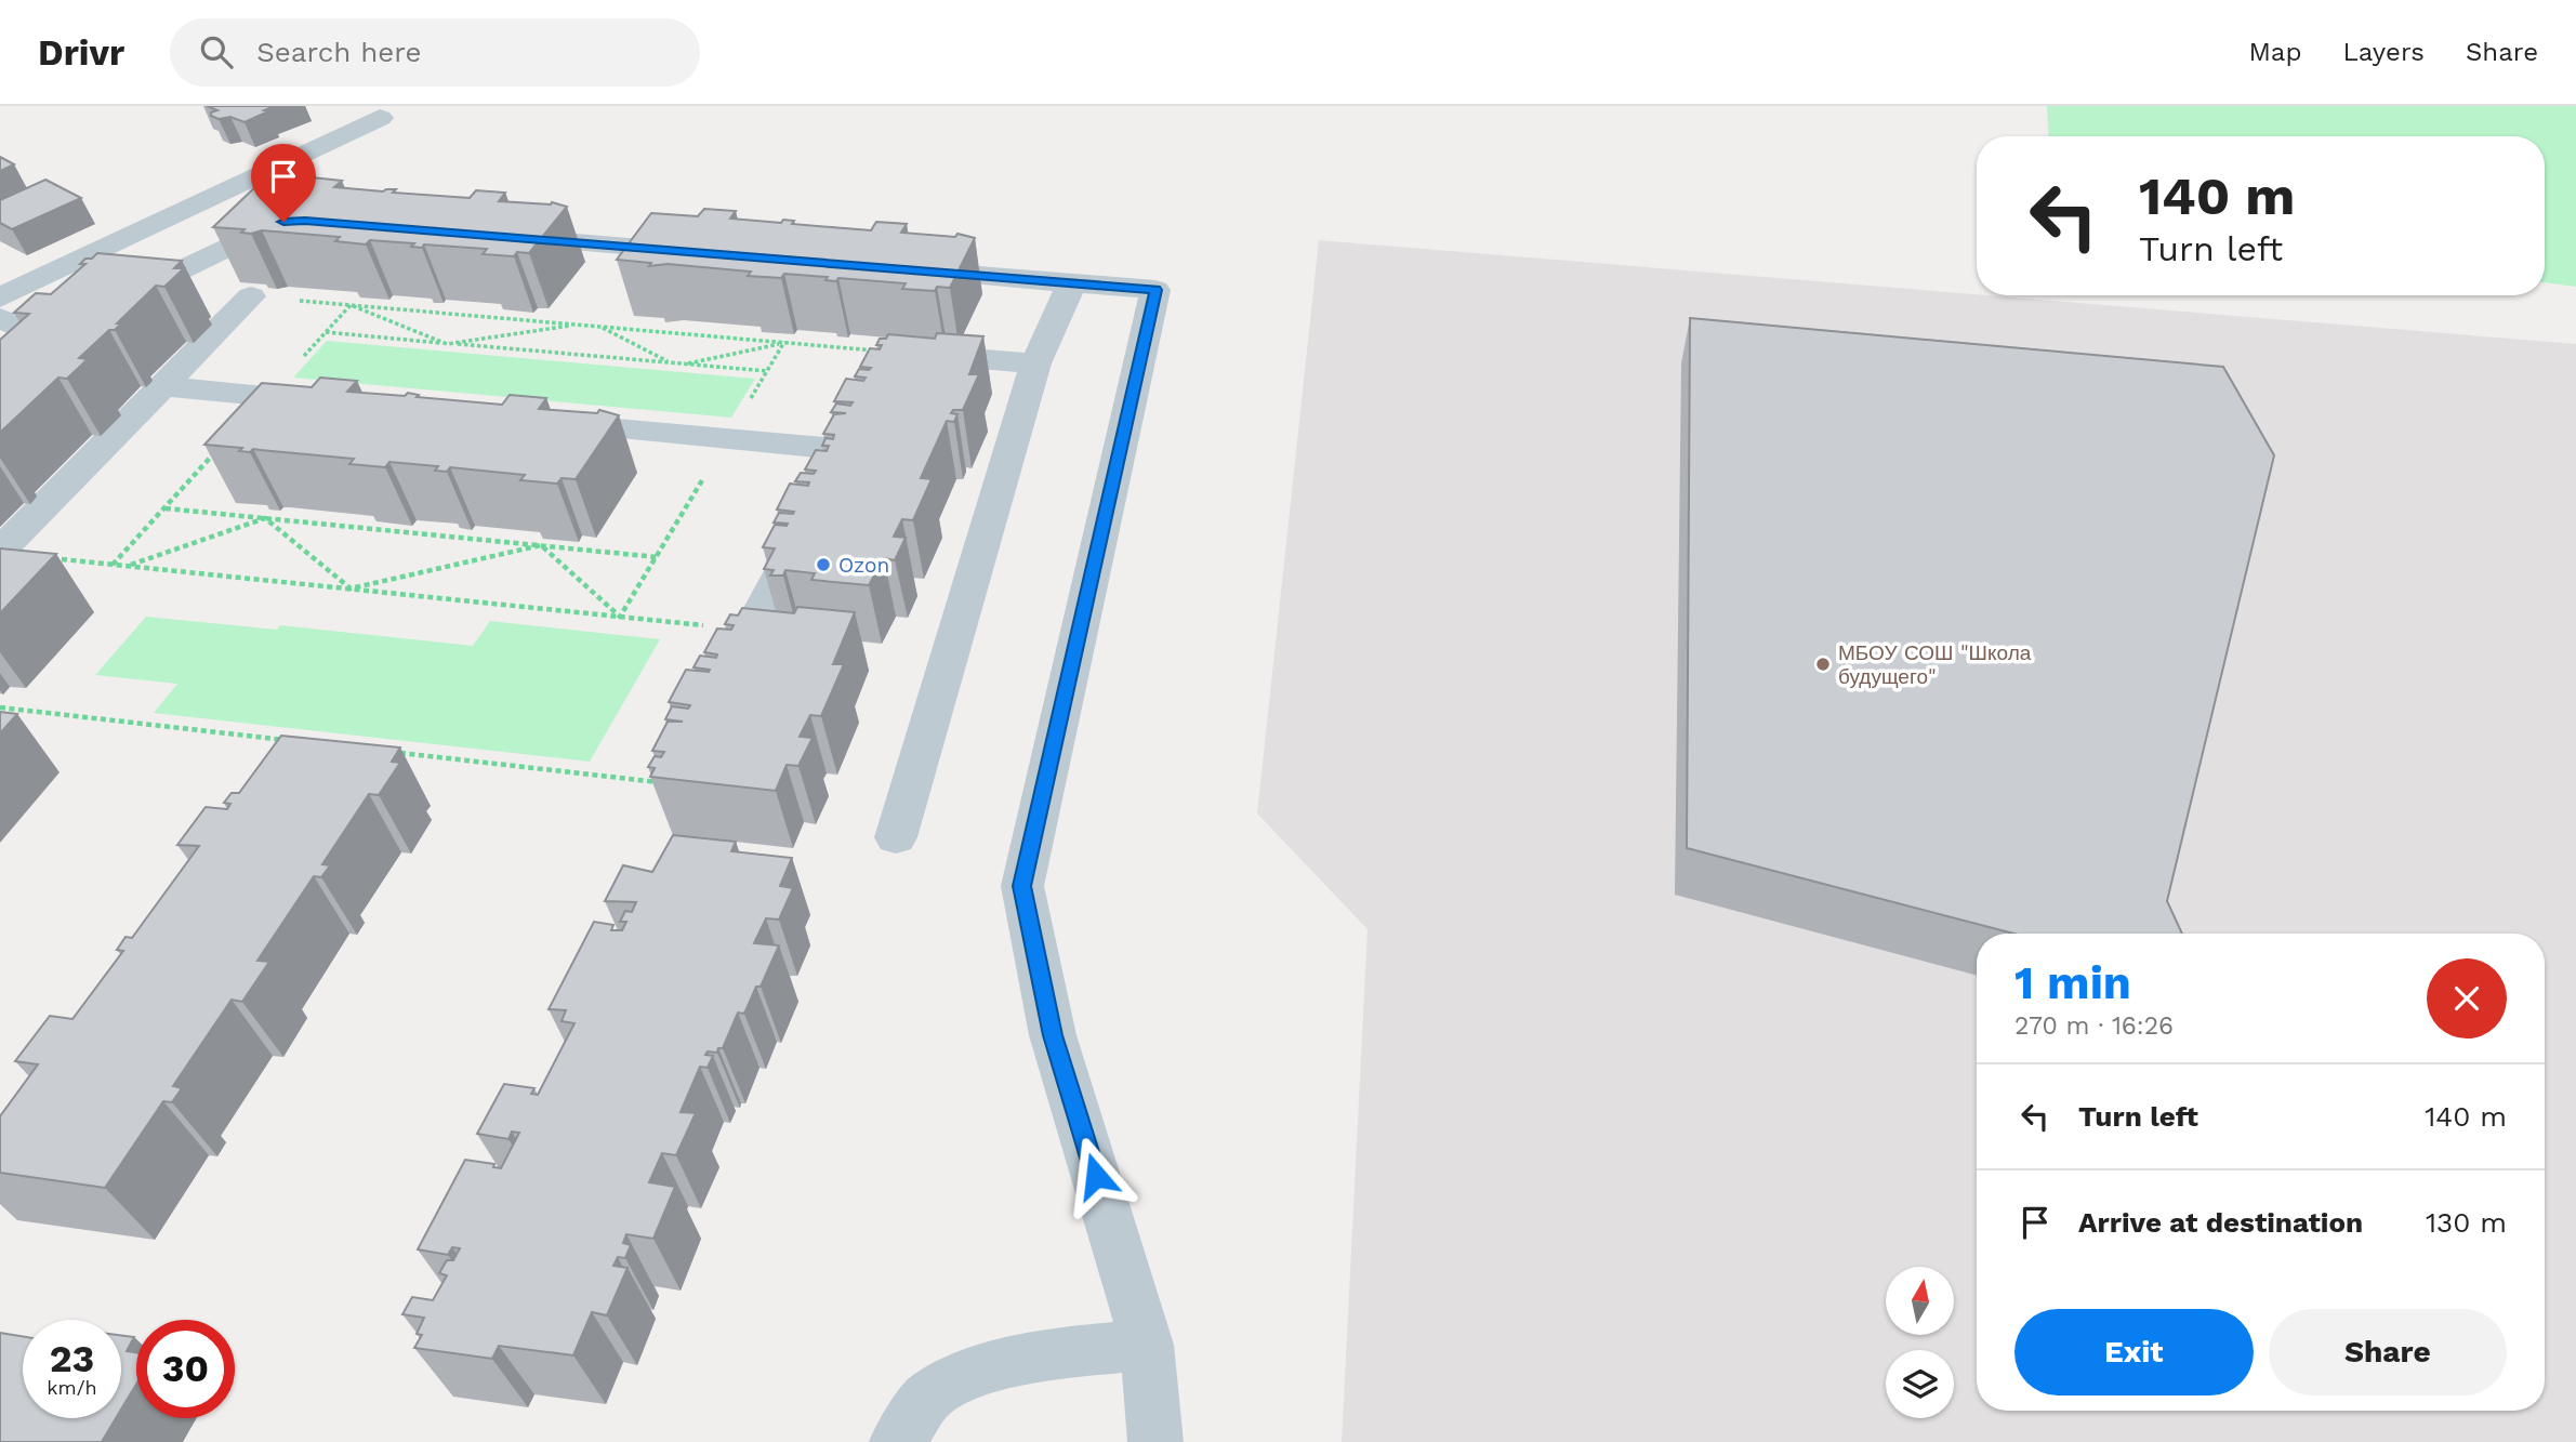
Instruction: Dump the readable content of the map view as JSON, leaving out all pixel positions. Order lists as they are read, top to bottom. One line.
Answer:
{"places":["Ozon","МБОУ СОШ \"Школа будущего\""],"north":"top","page":{"header":"Drivr","search":"Search here","nav":["Map","Layers","Share"],"turn":["140 m","Turn left"],"heading":["1 min","270 m · 16:26"],"list":[{"name":"Turn left","value":"140 m"},{"name":"Arrive at destination","value":"130 m"}],"buttons":["Exit","Share"],"speed":"23 km/h","limit":"30"}}
